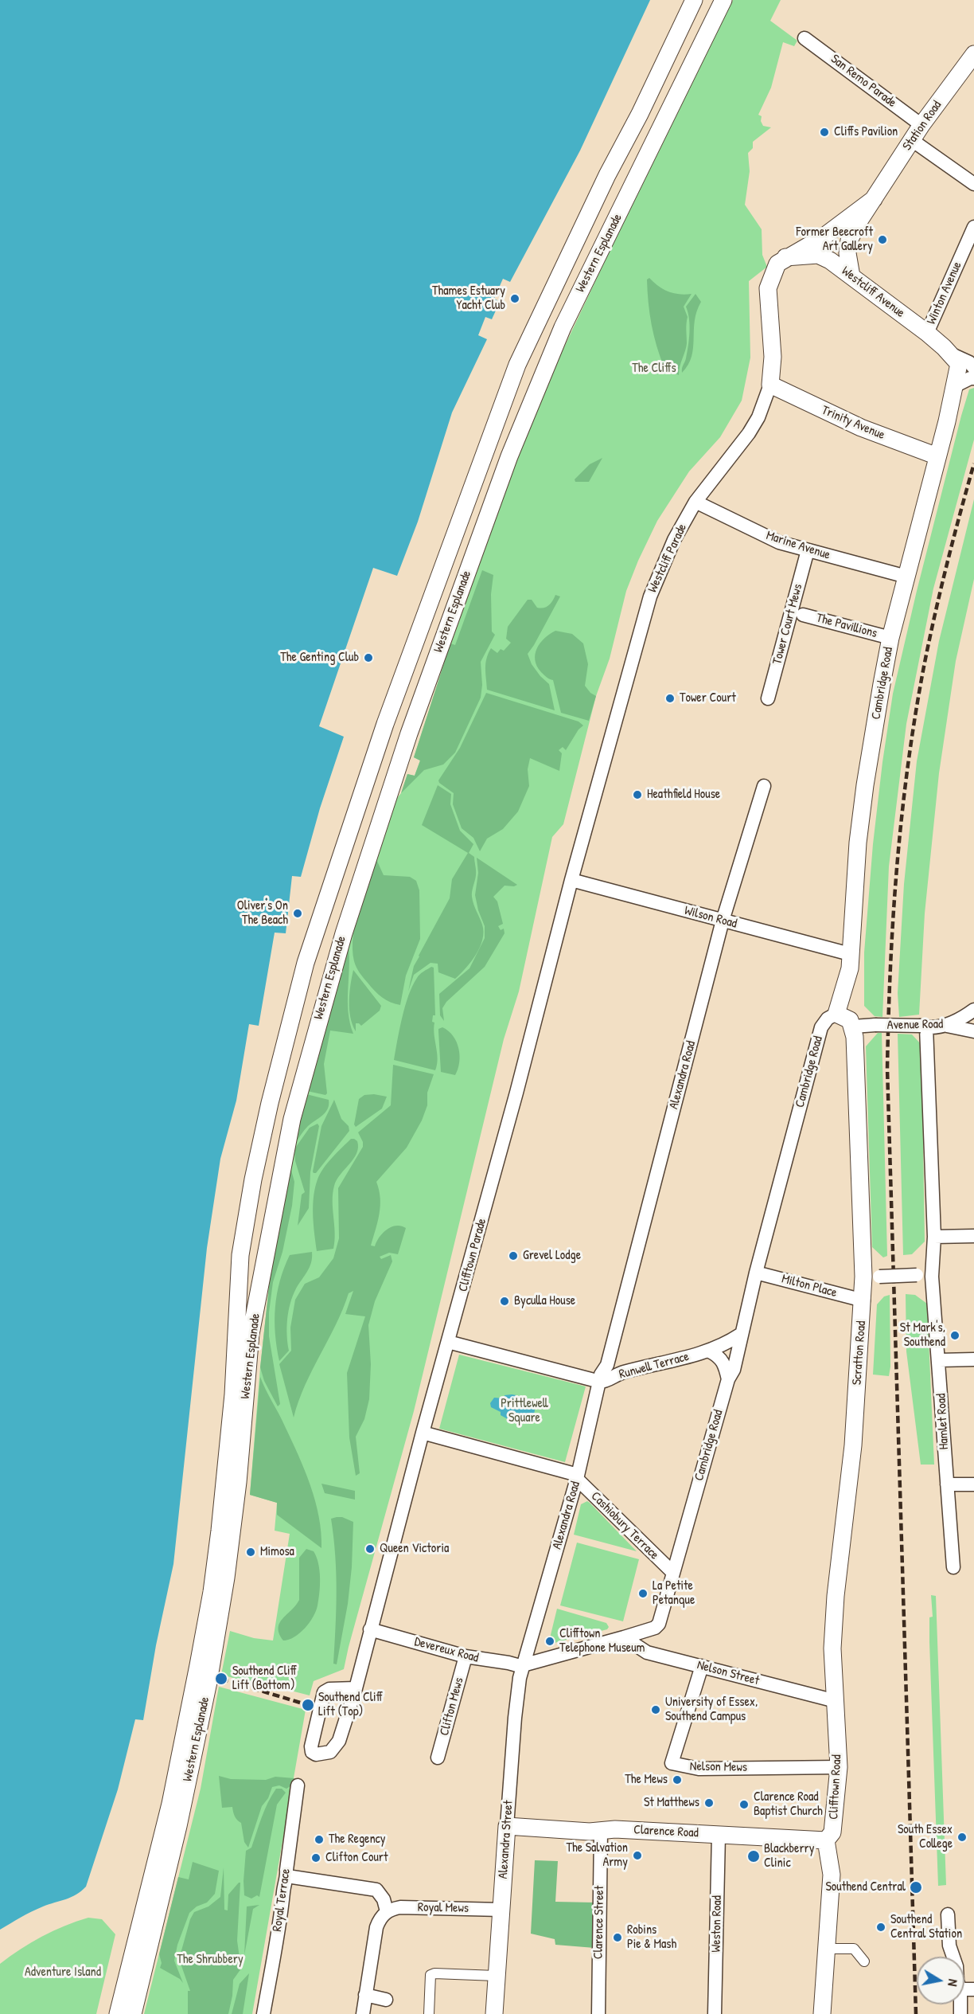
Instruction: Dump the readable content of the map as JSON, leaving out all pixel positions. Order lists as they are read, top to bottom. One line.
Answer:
{"streets":{"street":["San Remo Parade","Station Road","Western Esplanade","Westcliff Avenue","Winton Avenue","Trinity Avenue","Marine Avenue","Westcliff Parade","Tower Court Mews","The Pavillions","Cambridge Road","Wilson Road","Avenue Road","Alexandra Road","Clifftown Parade","Milton Place","Scratton Road","Runwell Terrace","Hamlet Road","Cashiobury Terrace","Devereux Road","Nelson Street","Clifton Mews","Nelson Mews","Clifftown Road","Clarence Road","Alexandra Street","Royal Terrace","Royal Mews","Clarence Street","Weston Road"]},"crossings":[["San Remo Parade","Station Road"],["Station Road","Westcliff Avenue"],["Station Road","Westcliff Parade"],["Westcliff Avenue","Winton Avenue"],["Westcliff Avenue","Westcliff Parade"],["Trinity Avenue","Westcliff Parade"],["Trinity Avenue","Cambridge Road"],["Marine Avenue","Westcliff Parade"],["Marine Avenue","Tower Court Mews"],["Marine Avenue","Cambridge Road"],["Westcliff Parade","Wilson Road"],["Westcliff Parade","Clifftown Parade"],["The Pavillions","Cambridge Road"],["Cambridge Road","Wilson Road"],["Cambridge Road","Milton Place"],["Cambridge Road","Runwell Terrace"],["Cambridge Road","Cashiobury Terrace"],["Cambridge Road","Nelson Street"],["Wilson Road","Alexandra Road"],["Wilson Road","Clifftown Parade"],["Avenue Road","Scratton Road"],["Avenue Road","Hamlet Road"],["Alexandra Road","Runwell Terrace"],["Alexandra Road","Cashiobury Terrace"],["Alexandra Road","Devereux Road"],["Alexandra Road","Alexandra Street"],["Clifftown Parade","Devereux Road"],["Milton Place","Scratton Road"],["Scratton Road","Nelson Street"],["Scratton Road","Clifftown Road"],["Devereux Road","Clifton Mews"],["Devereux Road","Alexandra Street"],["Nelson Street","Nelson Mews"],["Nelson Street","Clifftown Road"],["Nelson Mews","Clifftown Road"],["Clifftown Road","Clarence Road"],["Clarence Road","Alexandra Street"],["Clarence Road","Clarence Street"],["Clarence Road","Weston Road"],["Alexandra Street","Royal Mews"]],"parks":["The Cliffs","Prittlewell Square","The Shrubbery","Adventure Island"],"places":["Cliffs Pavilion","Former Beecroft Art Gallery","Thames Estuary Yacht Club","The Genting Club","Tower Court","Heathfield House","Oliver's On The Beach","Grevel Lodge","Byculla House","St Mark's, Southend","Queen Victoria","Mimosa","La Petite Petanque","Clifftown Telephone Museum","Southend Cliff Lift (Bottom)","Southend Cliff Lift (Top)","University of Essex, Southend Campus","The Mews","St Matthews","Clarence Road Baptist Church","South Essex College","The Regency","The Salvation Army","Blackberry Clinic","Clifton Court","Southend Central","Southend Central Station","Robins Pie & Mash"],"north":"right"}
